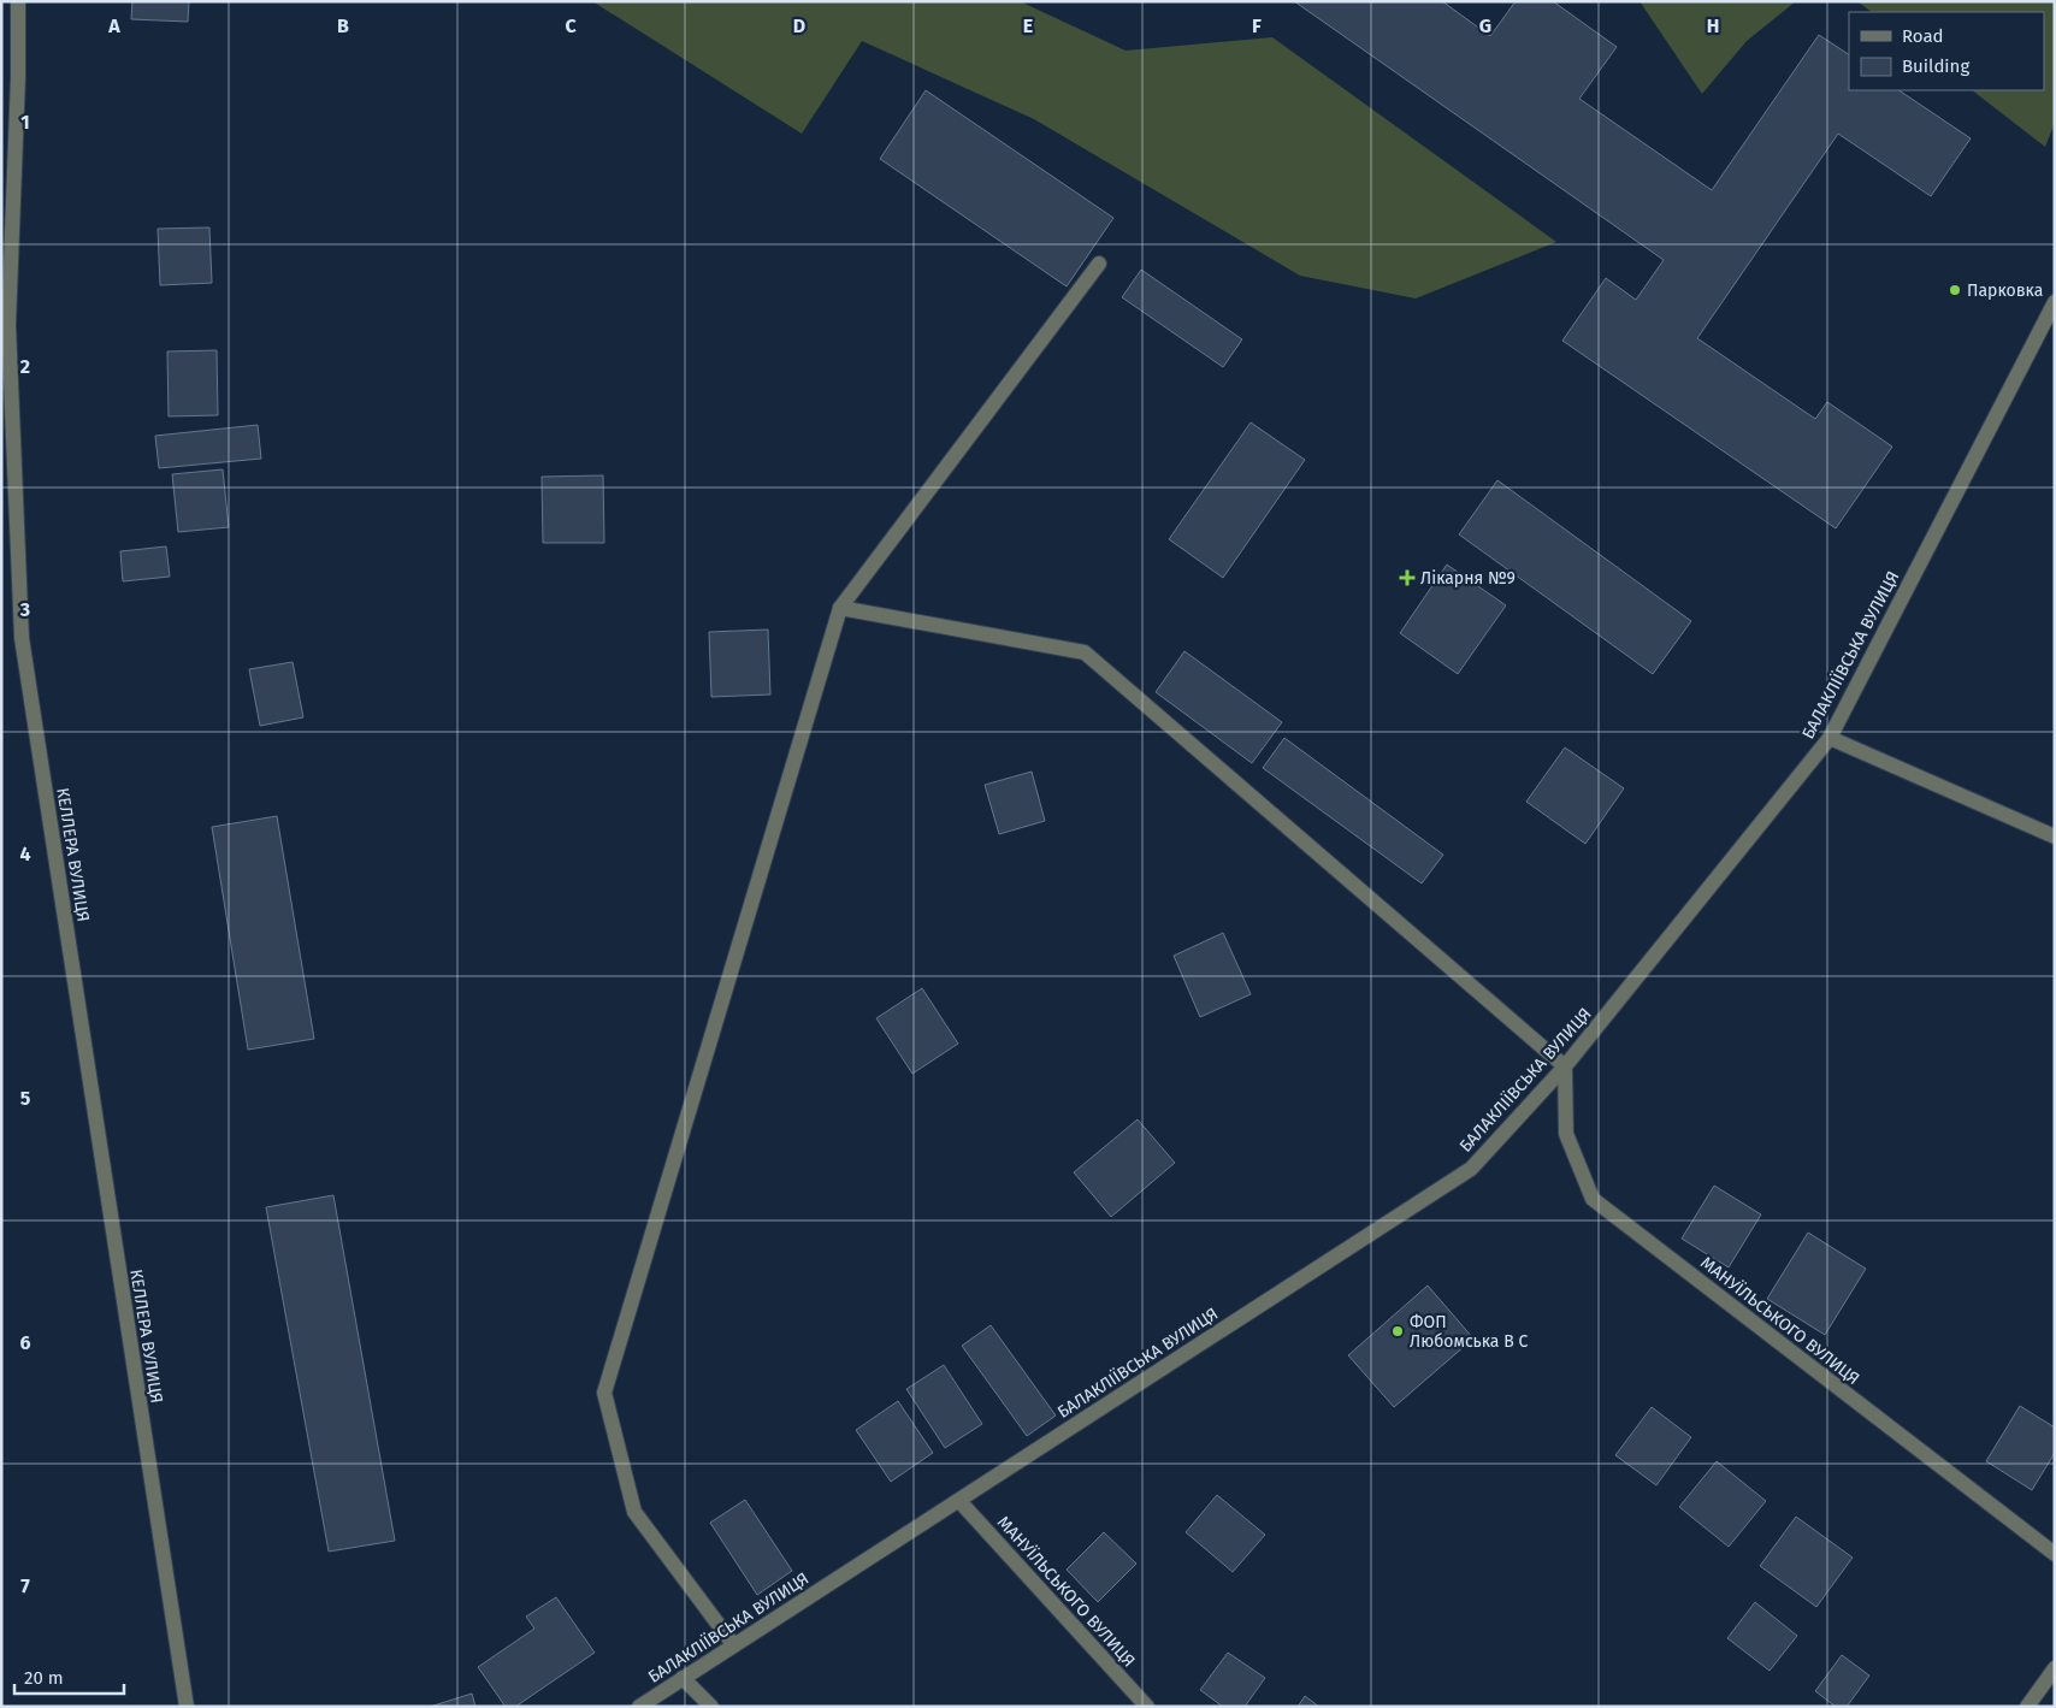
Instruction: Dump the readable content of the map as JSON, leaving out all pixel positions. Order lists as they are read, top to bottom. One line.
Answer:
{"streets":{"street":["БАЛАКЛІЇВСЬКА ВУЛИЦЯ","КЕЛЛЕРА ВУЛИЦЯ","МАНУЇЛЬСЬКОГО ВУЛИЦЯ"]},"crossings":[["БАЛАКЛІЇВСЬКА ВУЛИЦЯ","МАНУЇЛЬСЬКОГО ВУЛИЦЯ"]],"places":{"other":["Парковка","ФОП Любомська В С"],"health":["Лікарня №9"]},"legend":["Road","Building"],"scale_bar":"20 m","grid":{"columns":["A","B","C","D","E","F","G","H"],"rows":["1","2","3","4","5","6","7"]}}
